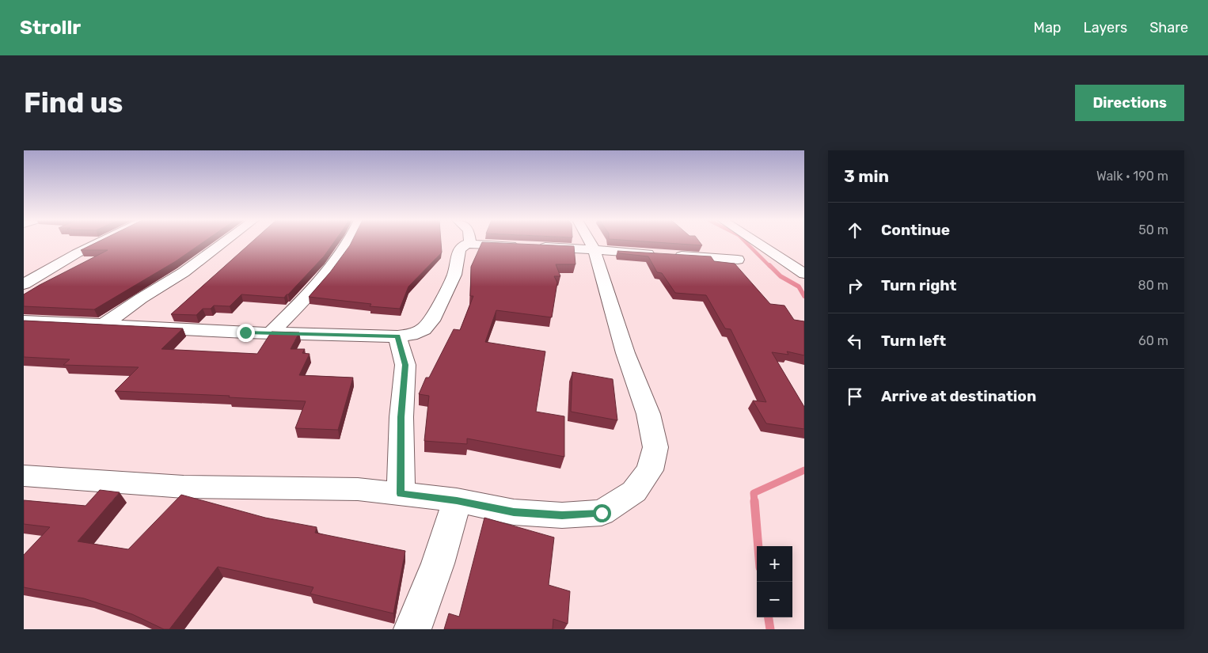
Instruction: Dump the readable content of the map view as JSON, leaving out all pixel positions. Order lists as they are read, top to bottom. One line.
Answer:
{"page":{"header":"Strollr","nav":["Map","Layers","Share"],"buttons":"Directions","title":"Find us","heading":["3 min","Walk · 190 m"],"list":[["Continue","50 m"],["Turn right","80 m"],["Turn left","60 m"],"Arrive at destination"],"map_buttons":["+","−"]}}
